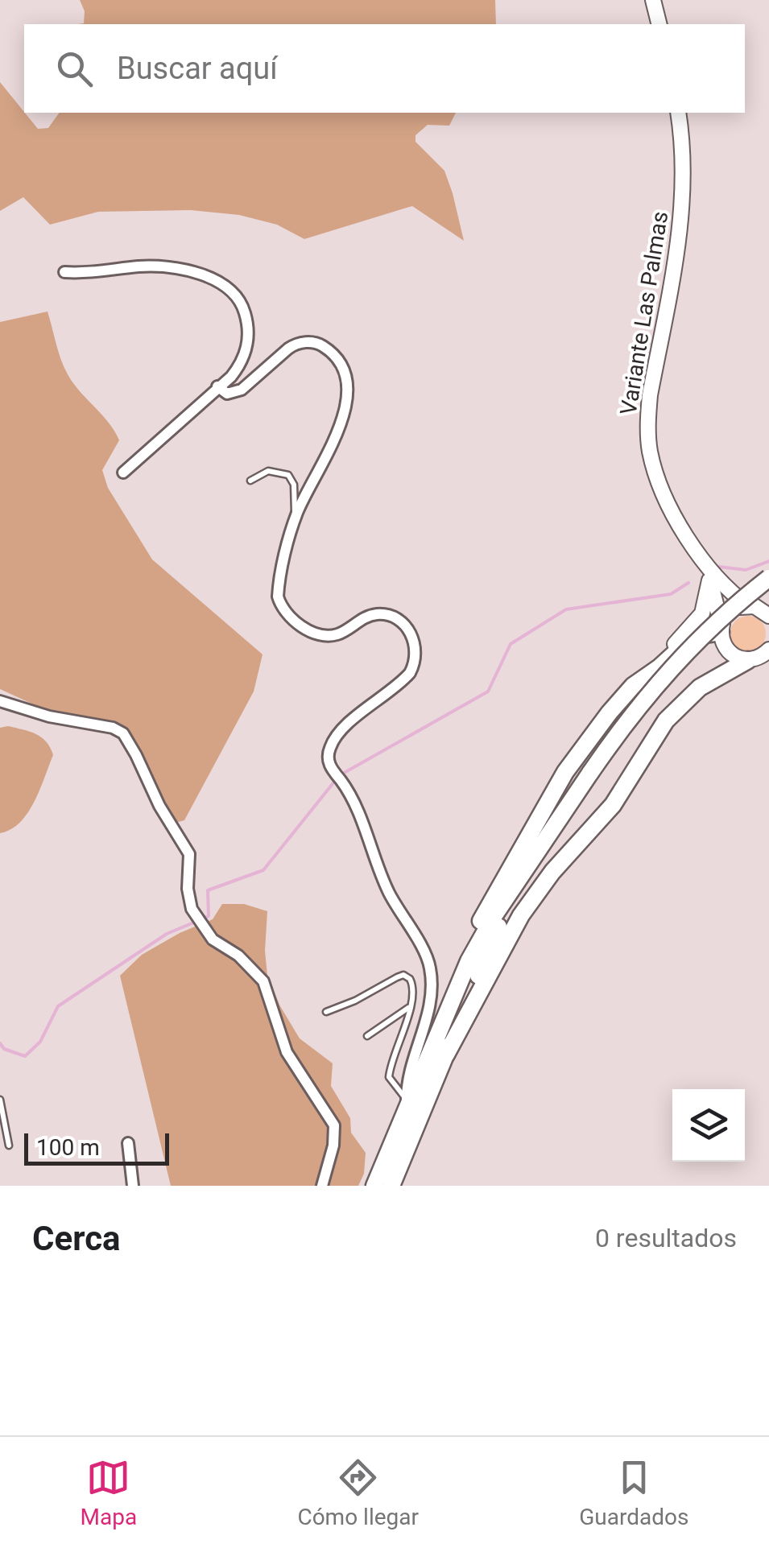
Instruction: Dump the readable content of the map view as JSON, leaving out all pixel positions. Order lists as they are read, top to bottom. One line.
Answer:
{"streets":{"main road":["Variante Las Palmas"]},"scale_bar":"100 m","page":{"search":"Buscar aquí","scale":"100 m","heading":["Cerca","0 resultados"],"nav":["Mapa","Cómo llegar","Guardados"]}}
